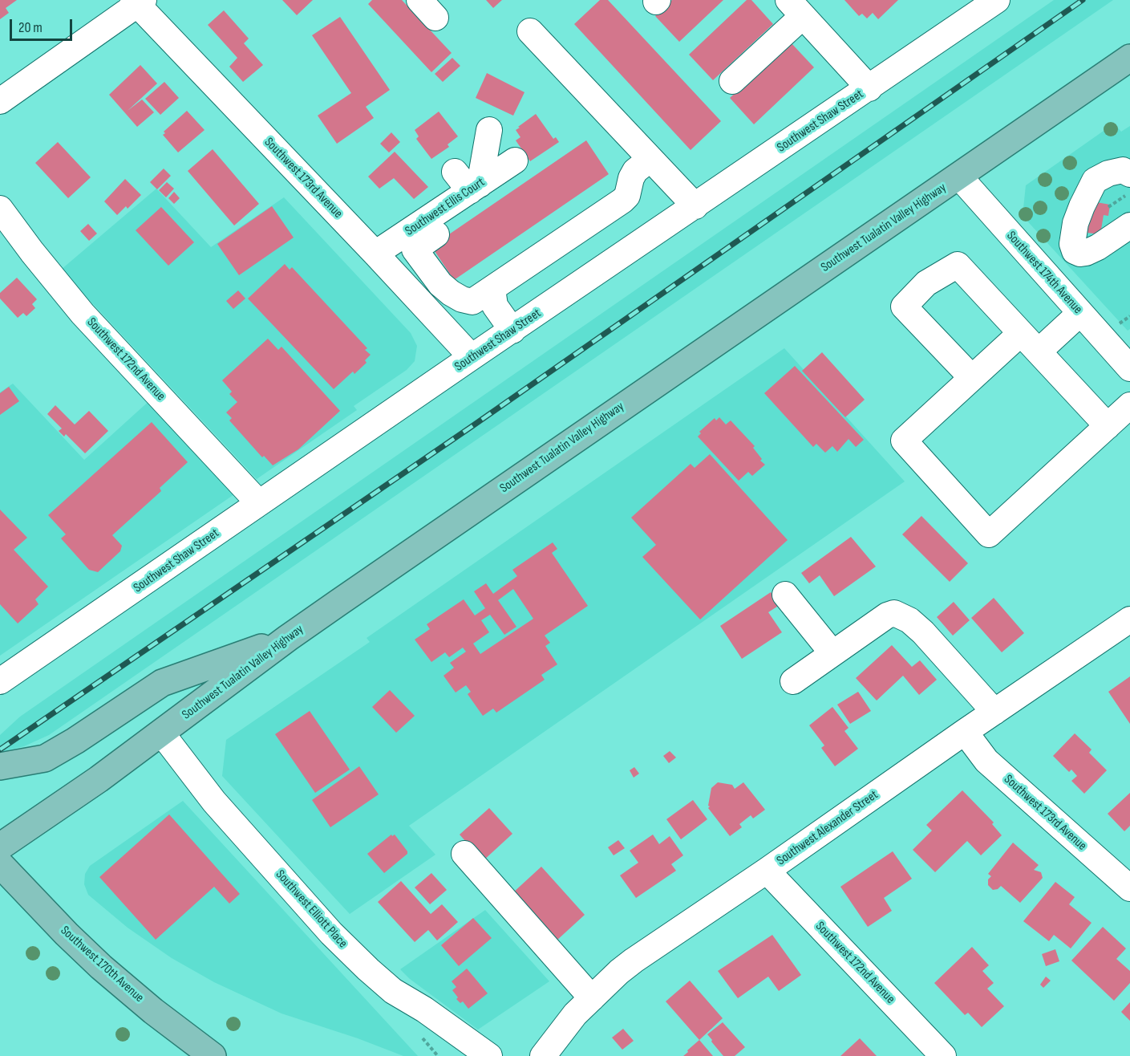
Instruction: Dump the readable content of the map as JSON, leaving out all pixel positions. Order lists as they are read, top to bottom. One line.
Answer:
{"streets":{"main road":["Southwest Tualatin Valley Highway","Southwest 170th Avenue"],"street":["Southwest Shaw Street","Southwest 173rd Avenue","Southwest Ellis Court","Southwest 174th Avenue","Southwest 172nd Avenue","Southwest Alexander Street","Southwest Elliott Place"]},"crossings":[["Southwest Shaw Street","Southwest 173rd Avenue"],["Southwest Shaw Street","Southwest 172nd Avenue"],["Southwest 173rd Avenue","Southwest Ellis Court"],["Southwest 173rd Avenue","Southwest Alexander Street"],["Southwest Tualatin Valley Highway","Southwest 174th Avenue"],["Southwest Tualatin Valley Highway","Southwest Elliott Place"],["Southwest 172nd Avenue","Southwest Alexander Street"]],"scale_bar":"20 m"}
